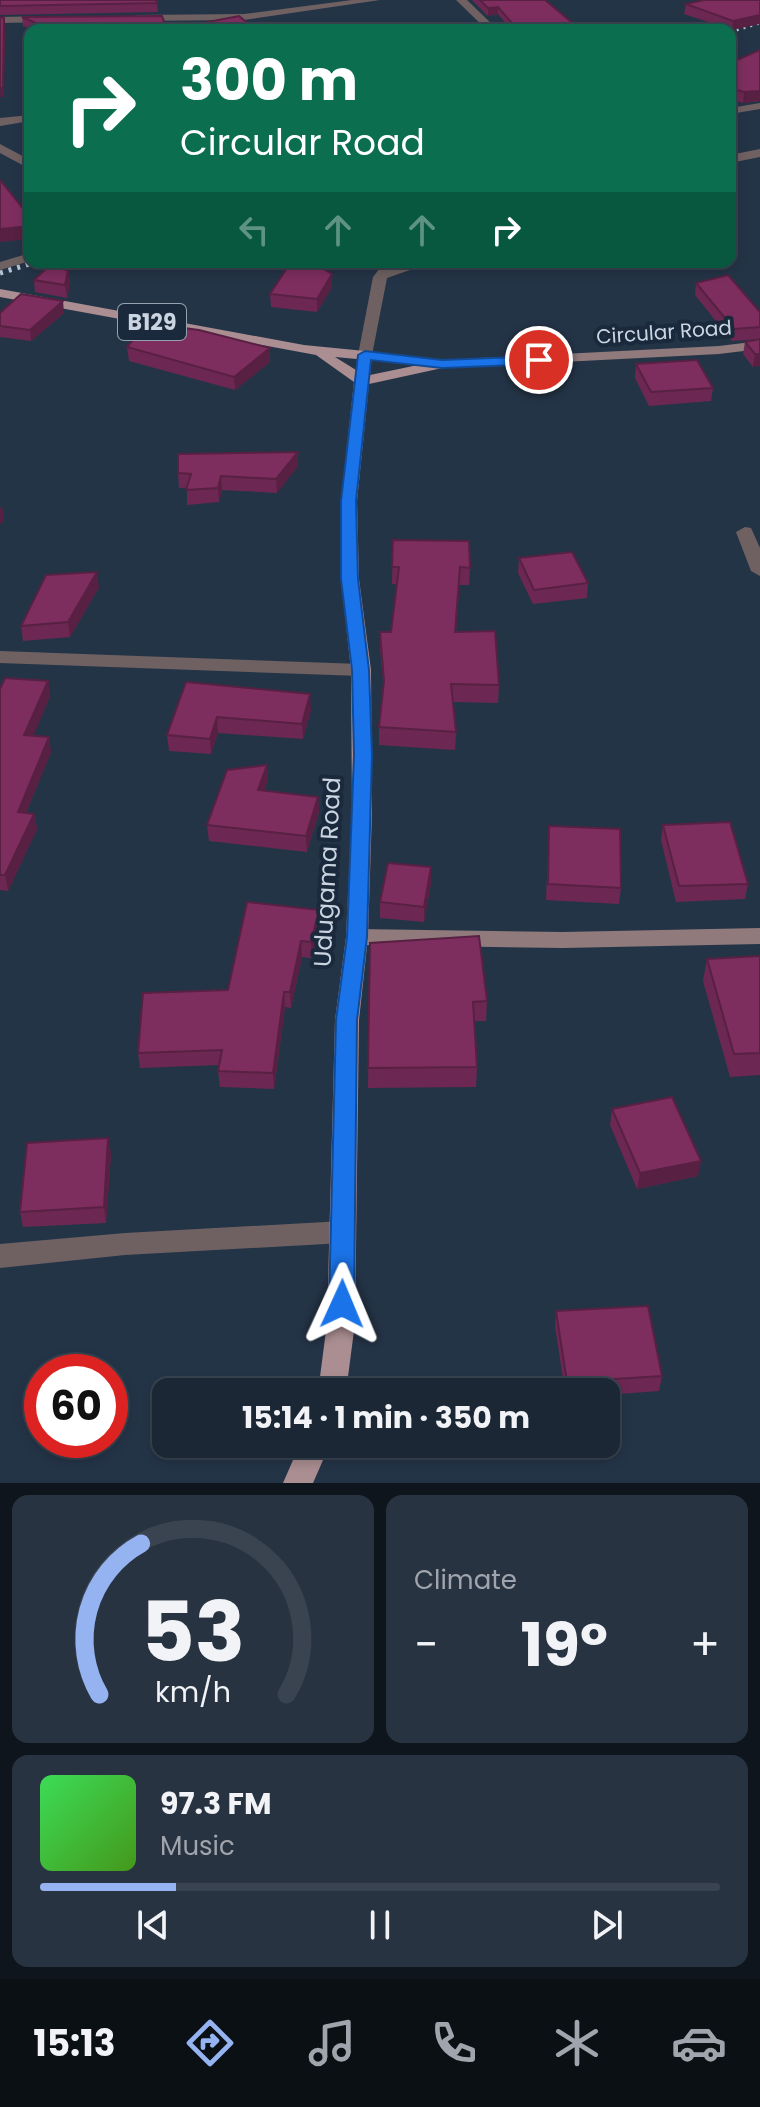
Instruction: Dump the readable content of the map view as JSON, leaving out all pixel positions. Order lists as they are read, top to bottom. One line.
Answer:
{"streets":{"main road":["B129","Circular Road","Udugama Road"]},"crossings":[["Circular Road","Udugama Road"]],"page":{"turn":["300 m","Circular Road"],"limit":"60","trip":"15:14 · 1 min · 350 m","tile":"Climate","heat":["−","19°","+"],"song":["97.3 FM","Music"],"tabs":"15:13","gauge":["53","km/h"]}}
